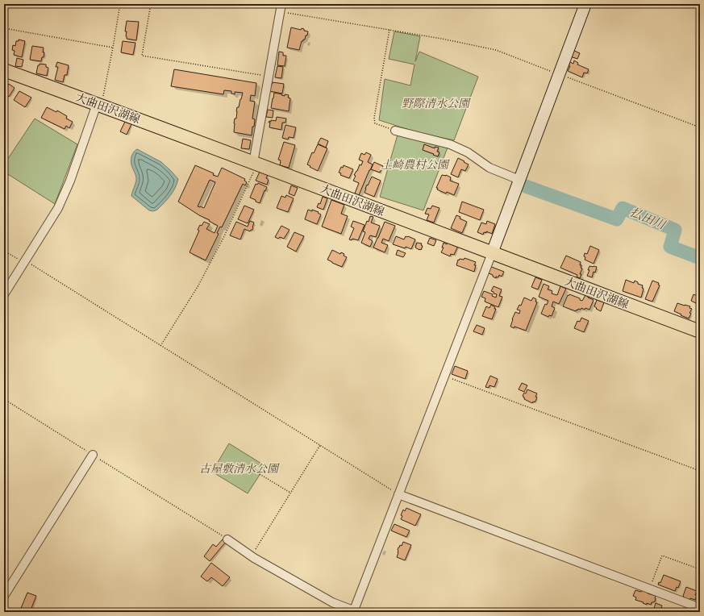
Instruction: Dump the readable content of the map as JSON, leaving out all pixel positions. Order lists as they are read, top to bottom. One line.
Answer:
{"streets":{"main road":["大曲田沢湖線"]},"water":["払田川"],"parks":["野際清水公園","土崎農村公園","古屋敷清水公園"]}
